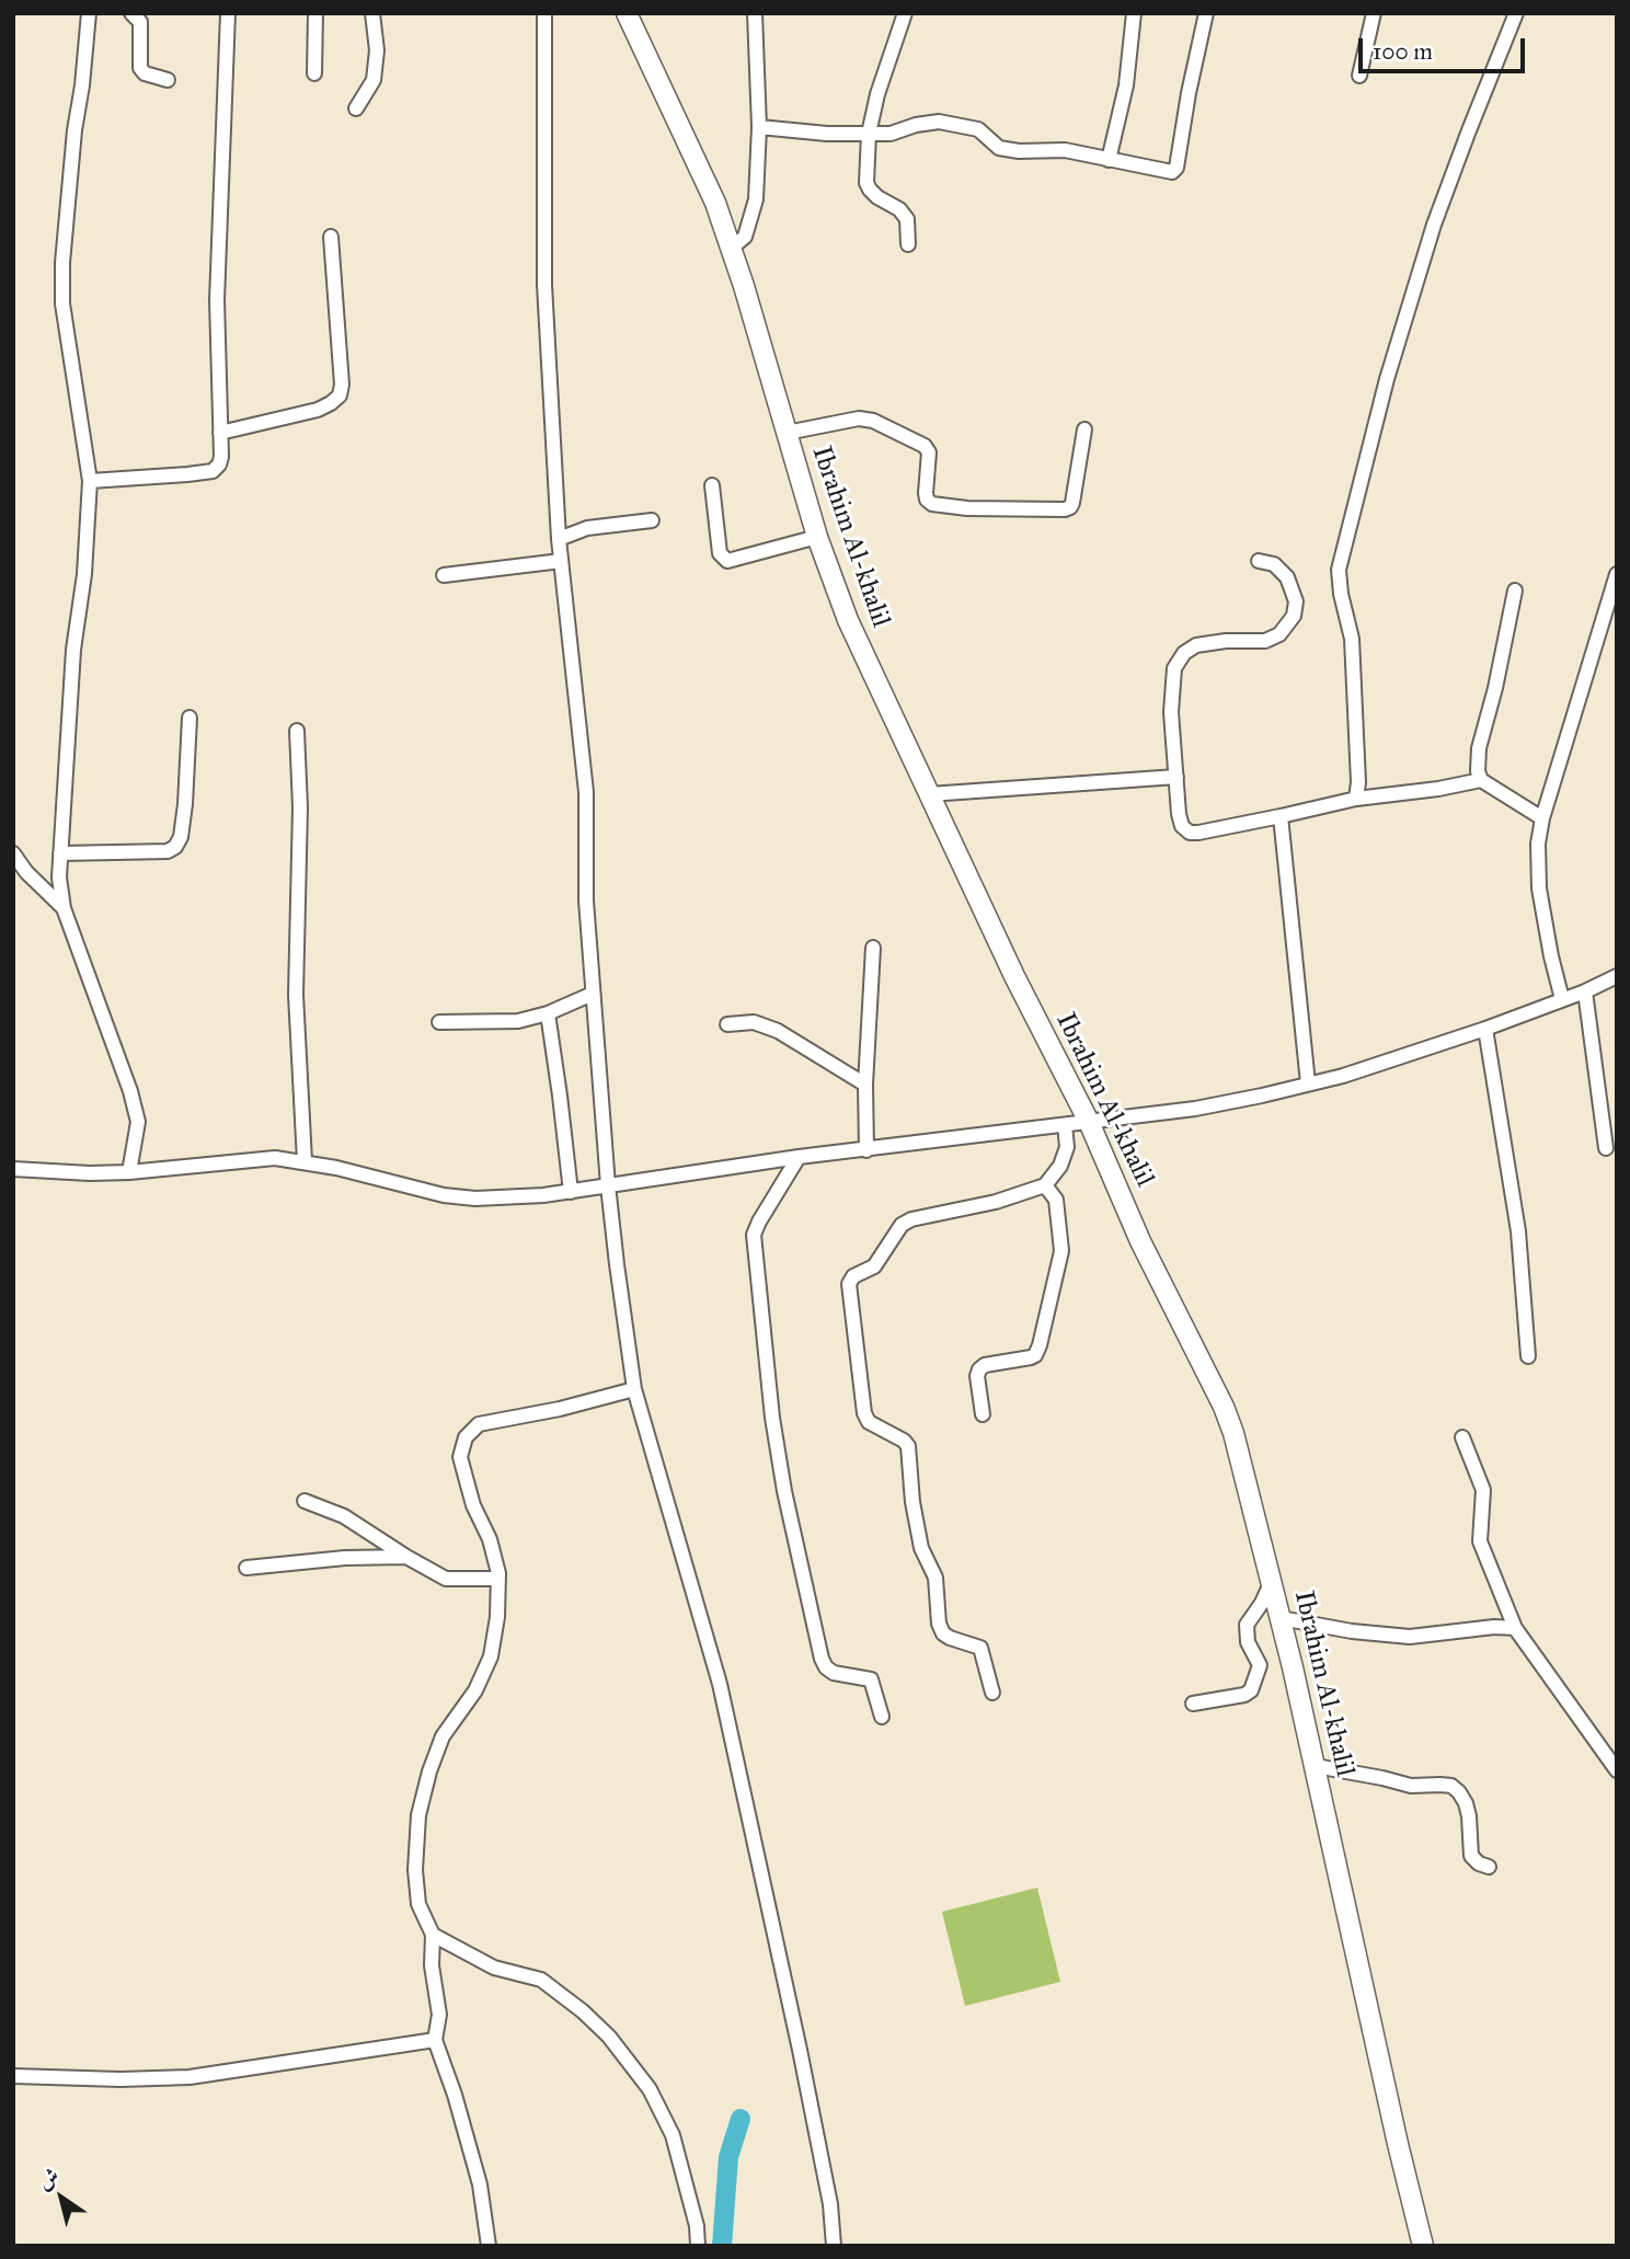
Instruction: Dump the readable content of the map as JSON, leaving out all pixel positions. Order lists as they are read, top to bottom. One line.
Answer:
{"streets":{"street":["Ibrahim Al-khalil"]},"scale_bar":"100 m","north":"top left"}
